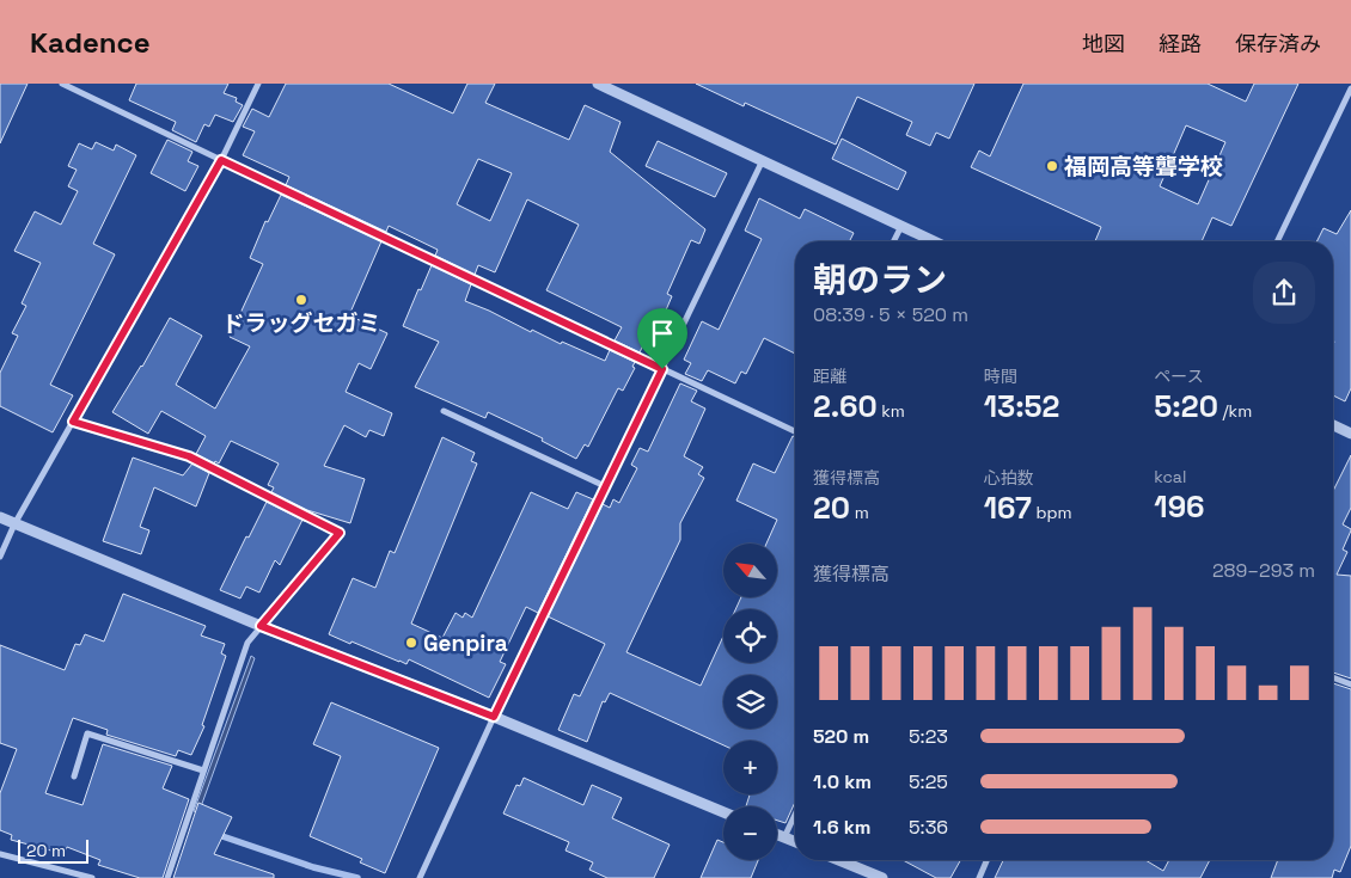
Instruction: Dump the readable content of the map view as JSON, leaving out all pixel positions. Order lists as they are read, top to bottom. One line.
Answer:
{"places":["福岡高等聾学校","ドラッグセガミ","Genpira"],"scale_bar":"20 m","north":"top left","page":{"header":"Kadence","nav":["地図","経路","保存済み"],"heading":["朝のラン","08:39 · 5 × 520 m"],"stats":[["距離","2.60 km"],["時間","13:52"],["ペース","5:20 /km"],["獲得標高","20 m"],["心拍数","167 bpm"],["kcal","196"]],"map_buttons":["+","−"],"chart":["獲得標高","289–293 m"],"list":[{"name":"520 m","note":"5:23"},{"name":"1.0 km","note":"5:25"},{"name":"1.6 km","note":"5:36"}],"scale":"20 m"}}
